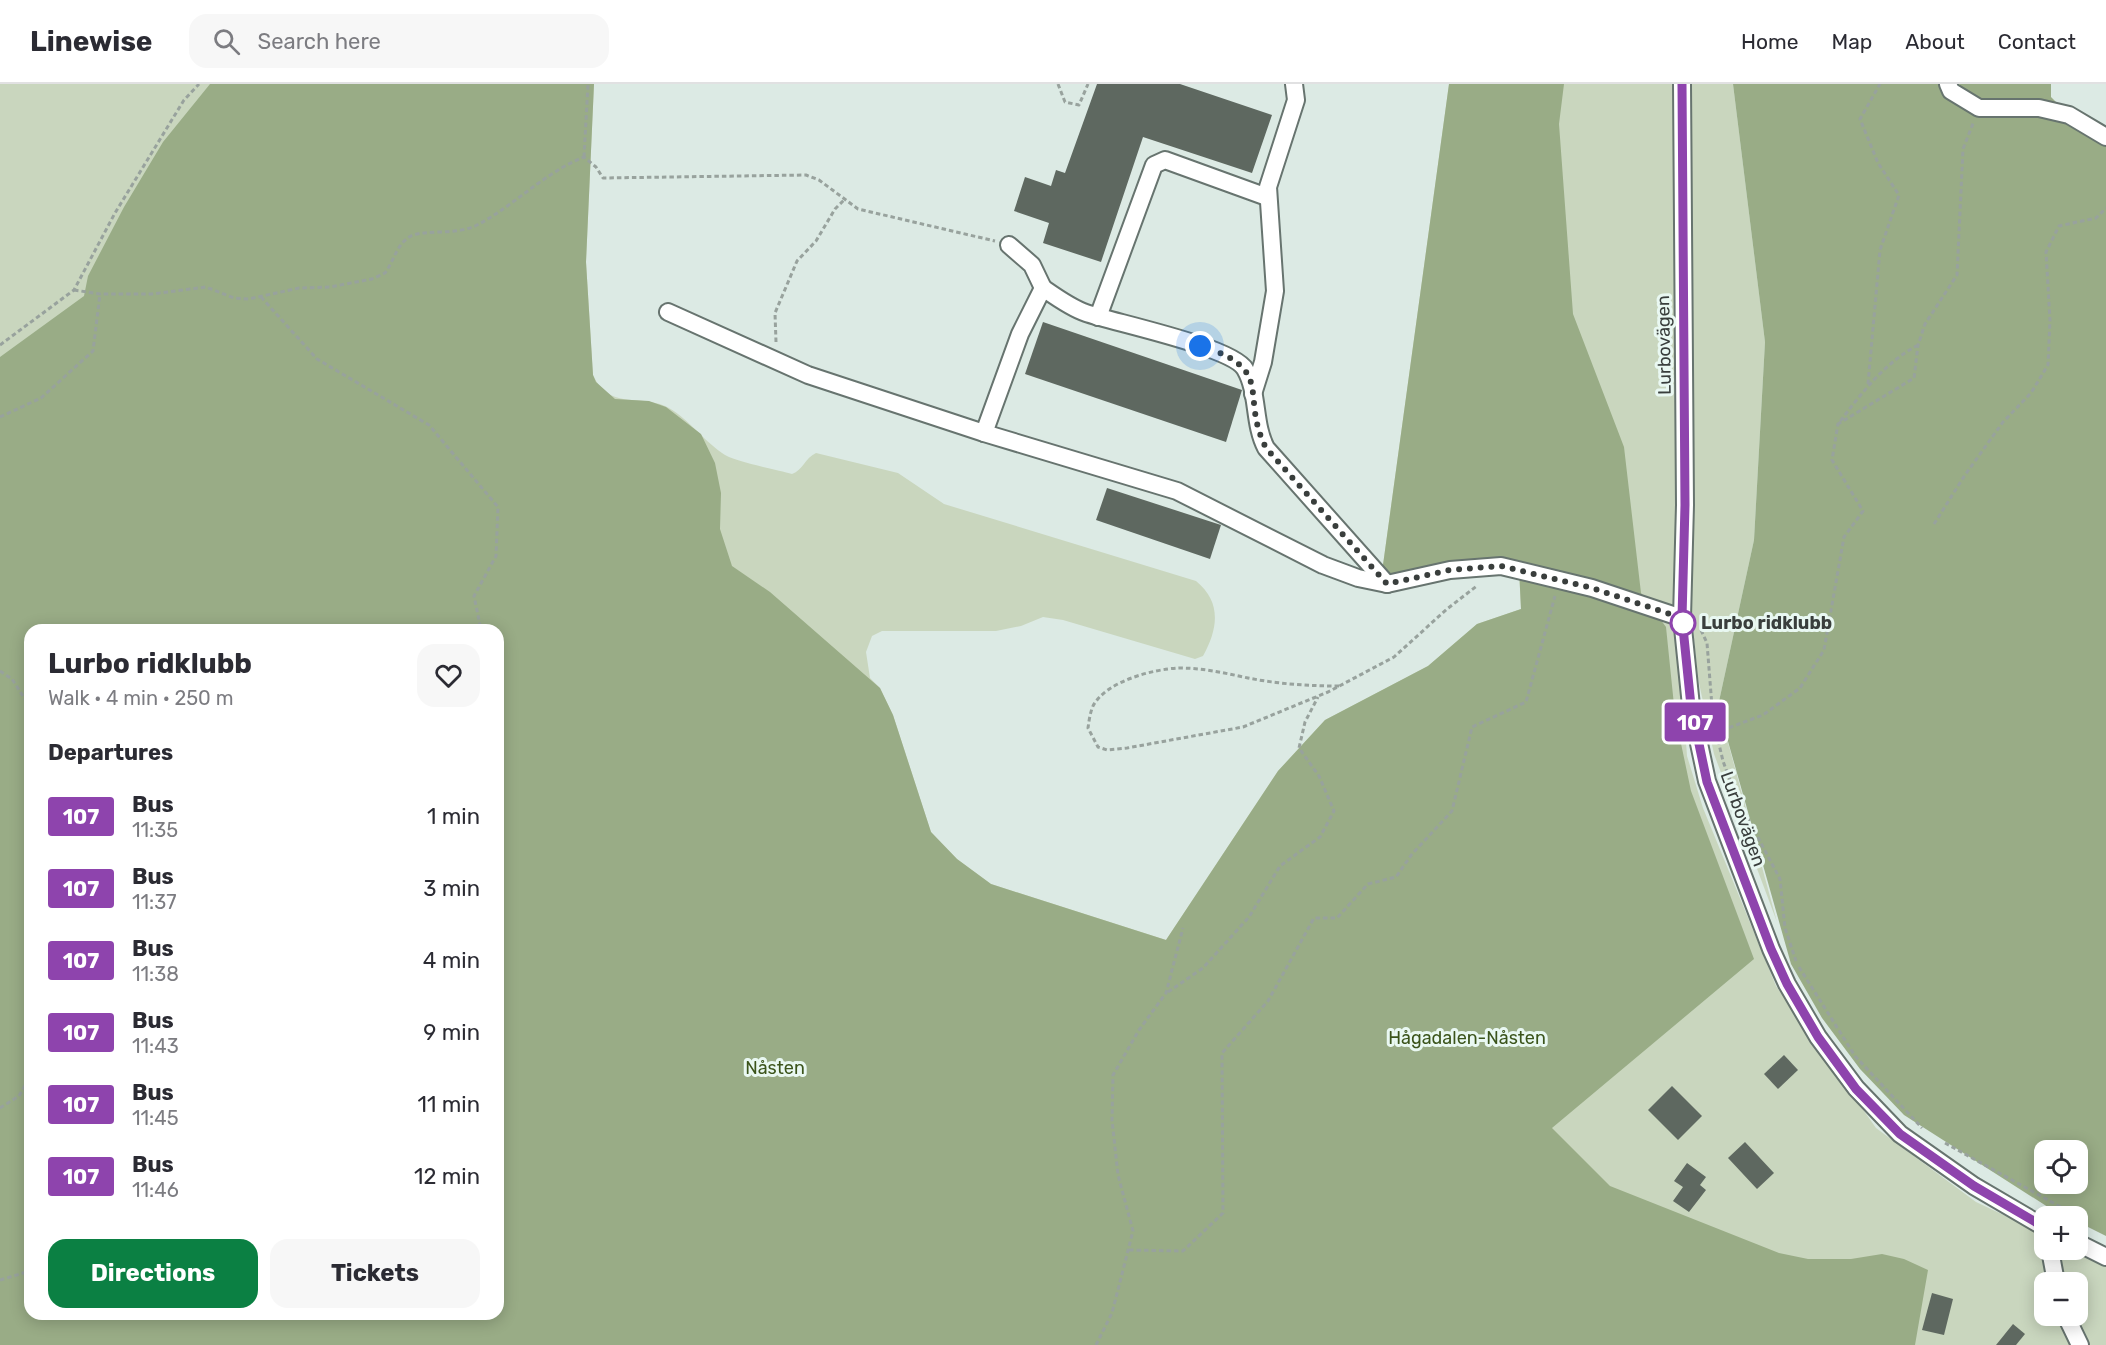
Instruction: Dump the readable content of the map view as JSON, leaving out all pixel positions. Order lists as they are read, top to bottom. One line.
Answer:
{"streets":{"street":["Lurbovägen"]},"parks":["Hågadalen-Nåsten","Nåsten"],"places":["Lurbo ridklubb"],"lines":["bus line 107"],"page":{"header":"Linewise","search":"Search here","nav":["Home","Map","About","Contact"],"on_map":"107","heading":[["Lurbo ridklubb","Walk · 4 min · 250 m"],"Departures"],"list":[{"mark":"107","name":"Bus","note":"11:35","value":"1 min"},{"mark":"107","name":"Bus","note":"11:37","value":"3 min"},{"mark":"107","name":"Bus","note":"11:38","value":"4 min"},{"mark":"107","name":"Bus","note":"11:43","value":"9 min"},{"mark":"107","name":"Bus","note":"11:45","value":"11 min"},{"mark":"107","name":"Bus","note":"11:46","value":"12 min"}],"map_buttons":["+","−"],"buttons":["Directions","Tickets"]}}
